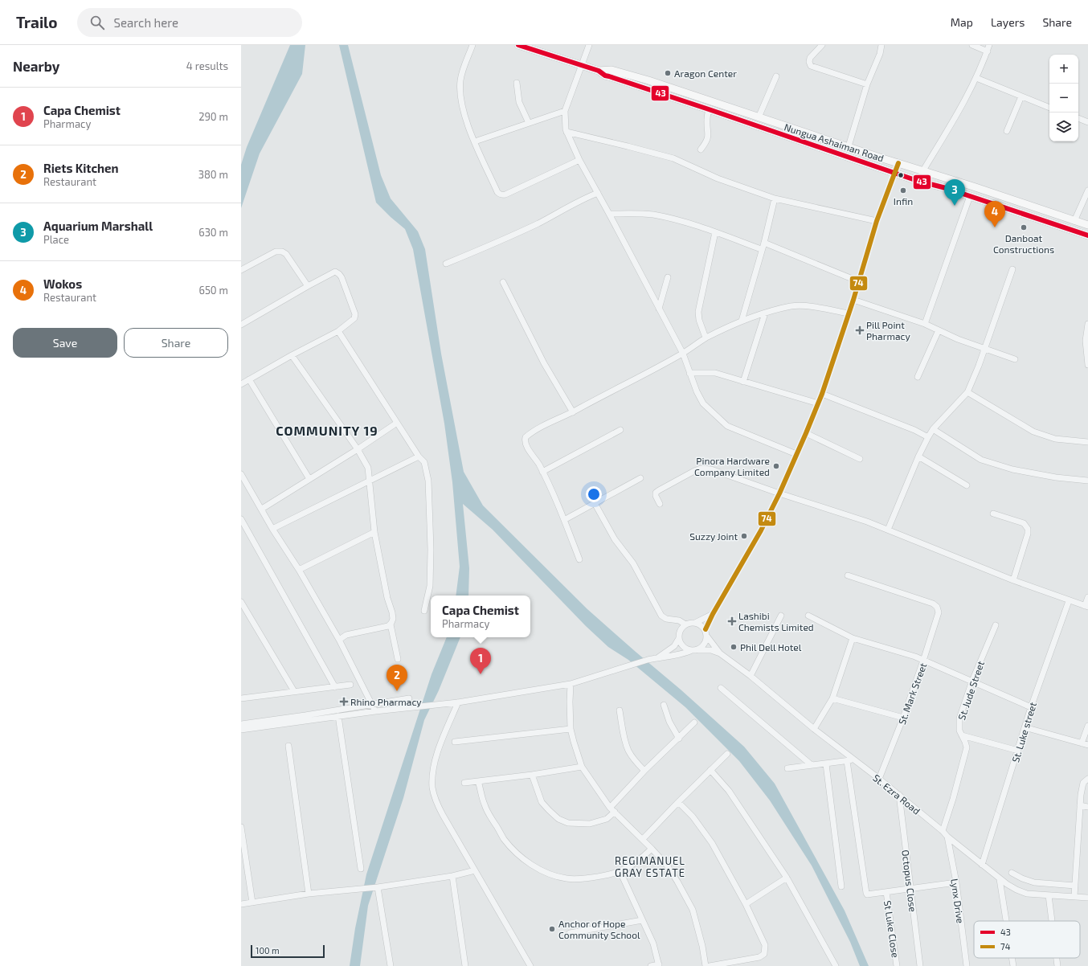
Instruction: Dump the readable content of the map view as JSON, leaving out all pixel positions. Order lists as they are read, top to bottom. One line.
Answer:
{"streets":{"main road":["Nungua Ashaiman Road"],"street":["St. Jude Street","St. Mark Street","St. Luke street","St. Ezra Road","Octopus Close","Lynx Drive","St Luke Close"]},"crossings":[["St. Jude Street","St. Ezra Road"],["St. Mark Street","St. Ezra Road"],["St. Luke street","St. Ezra Road"],["St. Ezra Road","Octopus Close"],["St. Ezra Road","Lynx Drive"]],"districts":["COMMUNITY 19","REGIMANUEL GRAY ESTATE"],"places":{"other":["Aragon Center","Infin","Danboat Constructions","Pinora Hardware Company Limited","Suzzy Joint","Phil Dell Hotel","Anchor of Hope Community School"],"health":["Pill Point Pharmacy","Lashibi Chemists Limited","Rhino Pharmacy"]},"lines":["transit line 43","transit line 74"],"legend":["43","74"],"scale_bar":"100 m","page":{"header":"Trailo","search":"Search here","nav":["Map","Layers","Share"],"heading":["Nearby","4 results"],"map_buttons":["+","−"],"list":[{"mark":"1","name":"Capa Chemist","note":"Pharmacy","value":"290 m"},{"mark":"2","name":"Riets Kitchen","note":"Restaurant","value":"380 m"},{"mark":"3","name":"Aquarium Marshall","note":"Place","value":"630 m"},{"mark":"4","name":"Wokos","note":"Restaurant","value":"650 m"}],"pins":["3","4","1","2"],"buttons":["Save","Share"],"popup":["Capa Chemist","Pharmacy"],"scale":"100 m"}}
